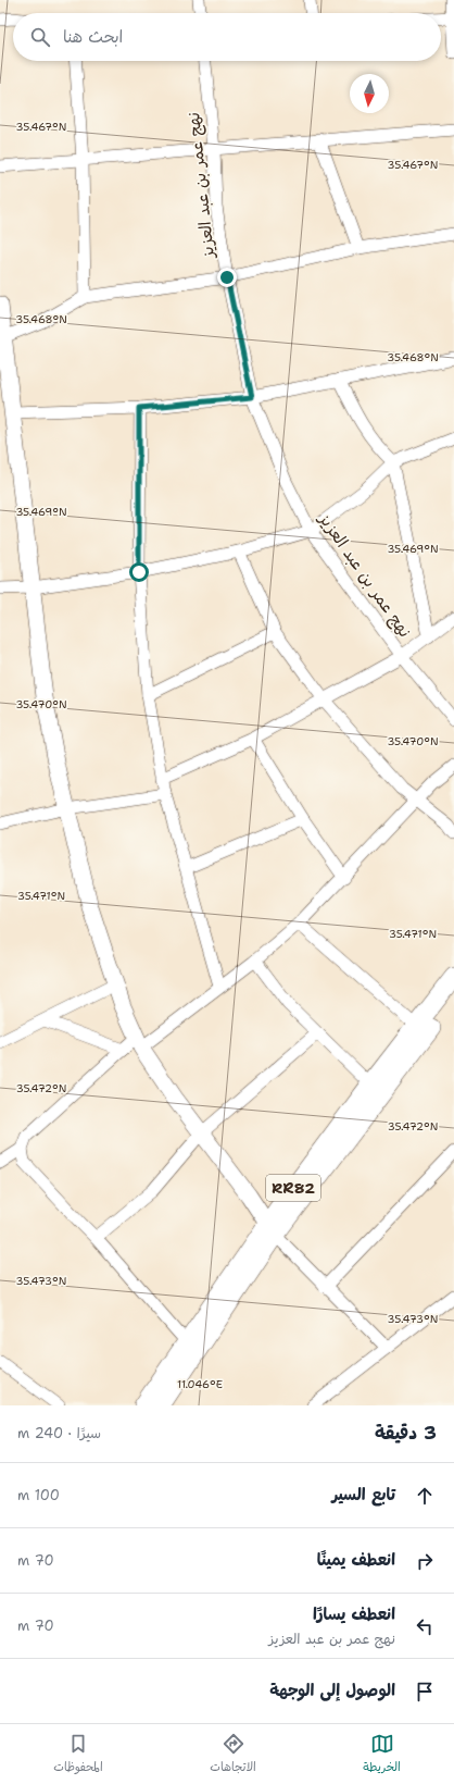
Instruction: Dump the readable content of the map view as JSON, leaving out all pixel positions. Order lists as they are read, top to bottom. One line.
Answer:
{"streets":{"main road":["RR82"],"street":["نهج عمر بن عبد العزيز"]},"north":"bottom","page":{"search":"ابحث هنا","heading":["3 دقيقة","سيرًا · 240 m"],"list":[["تابع السير","100 m"],["انعطف يمينًا","70 m"],["انعطف يسارًا","نهج عمر بن عبد العزيز","70 m"],"الوصول إلى الوجهة"],"nav":["الخريطة","الاتجاهات","المحفوظات"]},"coordinates":["35.467°N","35.468°N","35.469°N","35.470°N","35.471°N","35.472°N","35.473°N","11.046°E"]}
